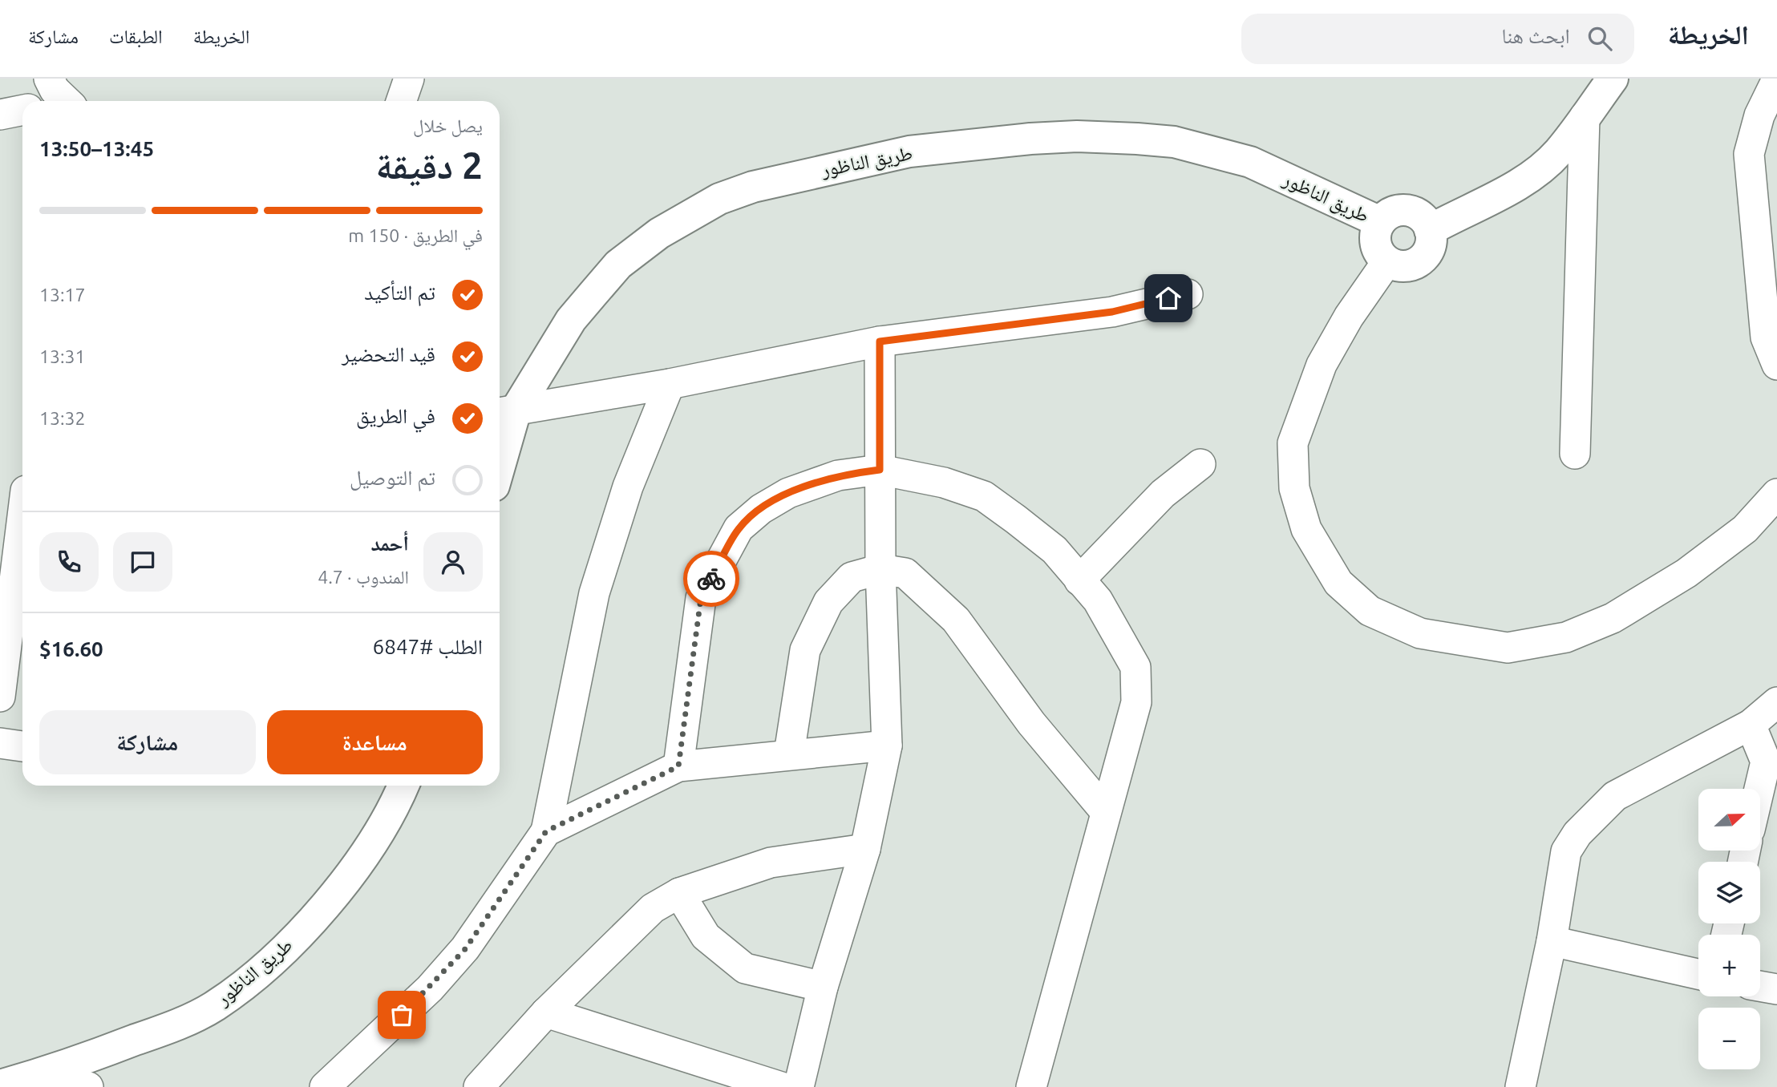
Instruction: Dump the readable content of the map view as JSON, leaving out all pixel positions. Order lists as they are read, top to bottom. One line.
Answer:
{"streets":{"street":["طريق الناظور"]},"north":"right","page":{"header":"الخريطة","search":"ابحث هنا","nav":["الخريطة","الطبقات","مشاركة"],"heading":["2 دقيقة","يصل خلال","13:45–13:50"],"panel":["أحمد","المندوب · 4.7","الطلب #6847","$16.60"],"bar":"في الطريق · 150 m","list":[["تم التأكيد","13:17"],["قيد التحضير","13:31"],["في الطريق","13:32"],"تم التوصيل"],"buttons":["مساعدة","مشاركة"],"map_buttons":["+","−"]}}
